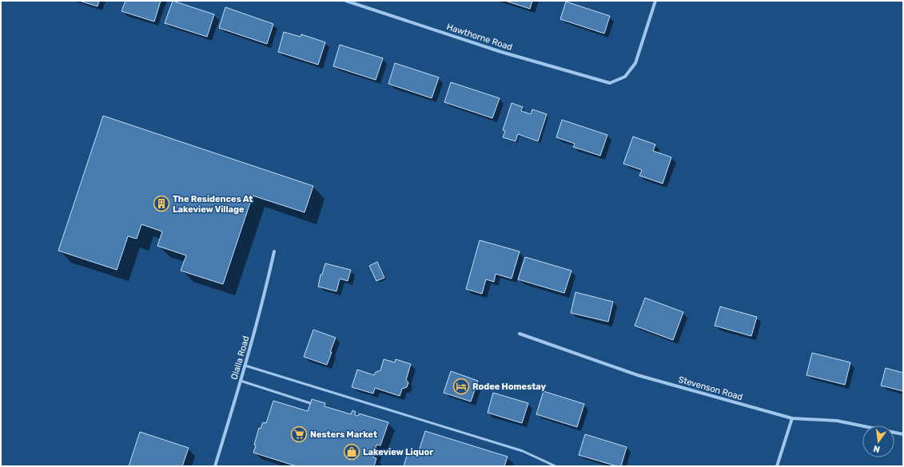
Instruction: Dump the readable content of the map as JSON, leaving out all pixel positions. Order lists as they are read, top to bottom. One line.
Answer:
{"streets":{"street":["Hawthorne Road","Olalla Road","Stevenson Road"]},"places":{"building":["The Residences At Lakeview Village"],"hotel":["Rodee Homestay"],"supermarket":["Nesters Market"],"shop":["Lakeview Liquor"]},"north":"bottom"}
